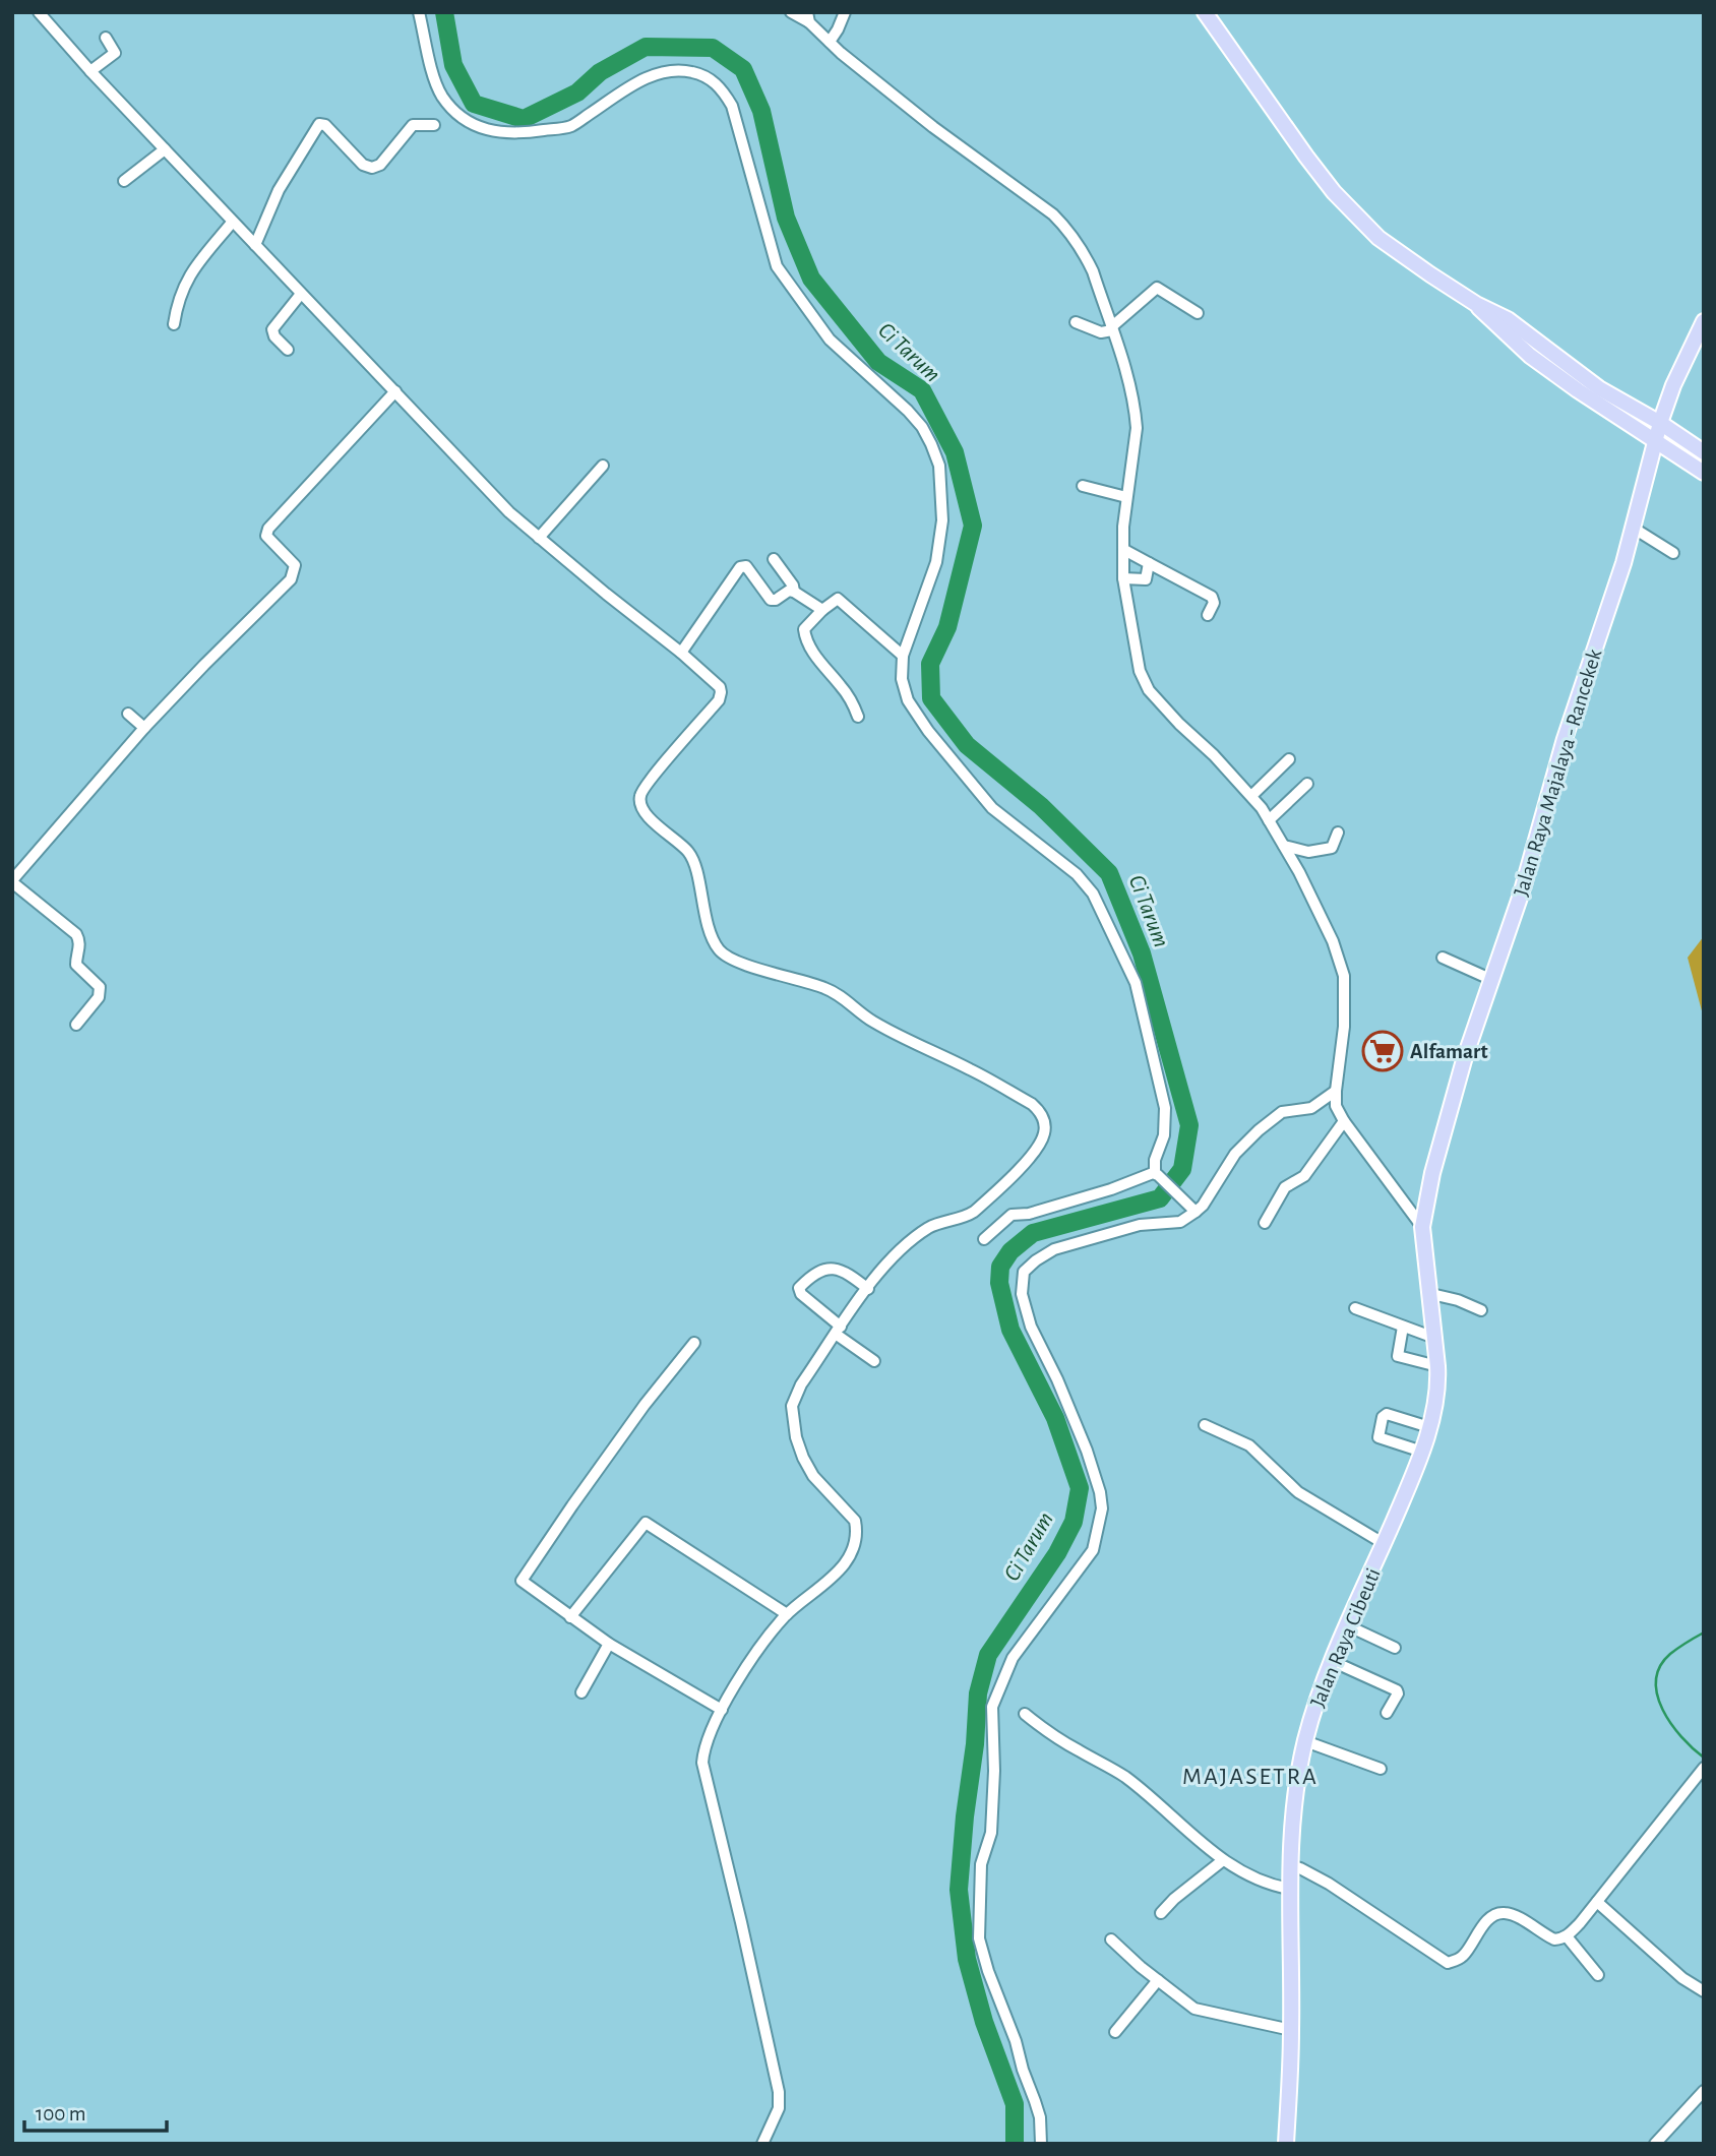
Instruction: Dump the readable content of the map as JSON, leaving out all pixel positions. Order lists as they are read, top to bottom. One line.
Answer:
{"streets":{"main road":["Jalan Raya Majalaya - Rancekek","Jalan Raya Cibeuti"]},"crossings":[["Jalan Raya Majalaya - Rancekek","Jalan Raya Cibeuti"]],"districts":["MAJASETRA"],"water":["Ci Tarum"],"places":{"supermarket":["Alfamart"]},"scale_bar":"100 m"}
